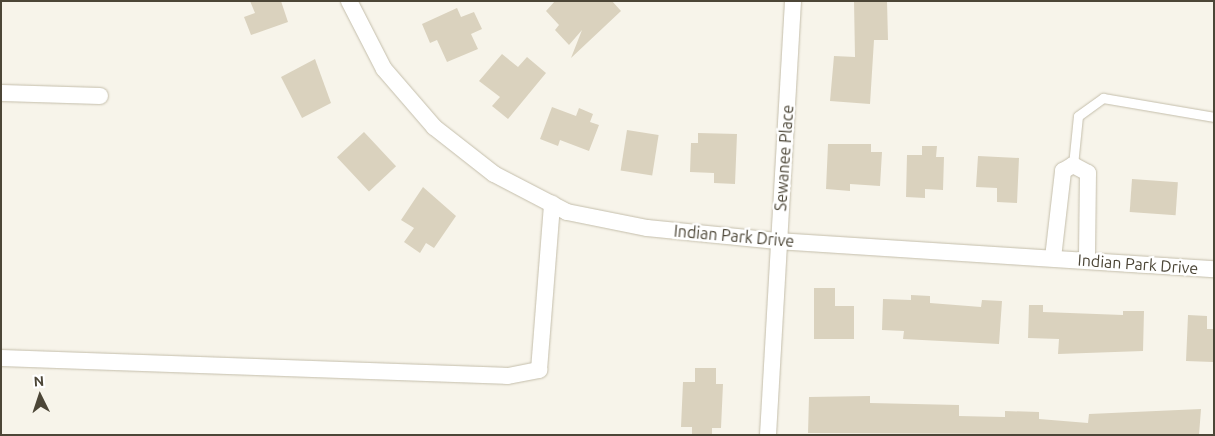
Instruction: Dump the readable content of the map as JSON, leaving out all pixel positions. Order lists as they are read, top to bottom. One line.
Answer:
{"streets":{"street":["Sewanee Place","Indian Park Drive"]},"crossings":[["Sewanee Place","Indian Park Drive"]],"north":"top"}
